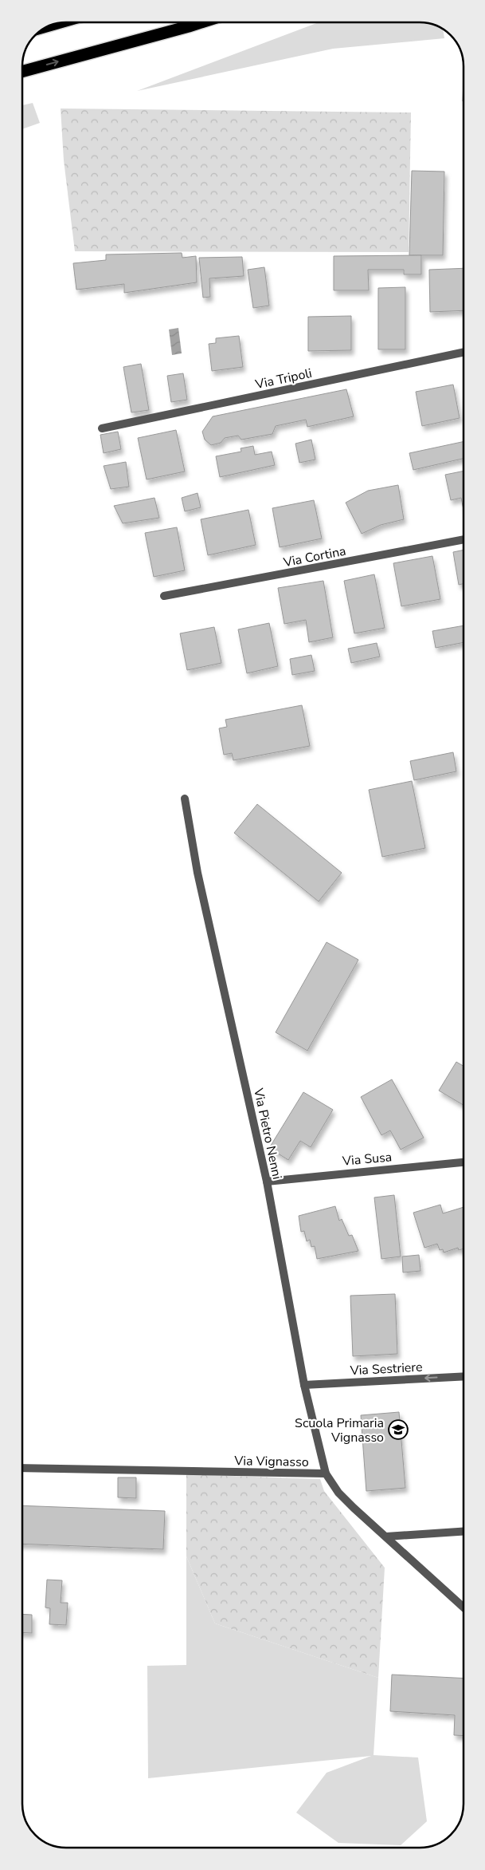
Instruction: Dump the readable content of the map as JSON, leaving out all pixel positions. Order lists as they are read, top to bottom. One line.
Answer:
{"streets":{"street":["Via Tripoli","Via Cortina","Via Pietro Nenni","Via Susa","Via Sestriere","Via Vignasso"]},"crossings":[["Via Pietro Nenni","Via Susa"],["Via Pietro Nenni","Via Sestriere"],["Via Pietro Nenni","Via Vignasso"]],"one_way":["Via Sestriere"],"places":{"school or university":["Scuola Primaria Vignasso"]}}
